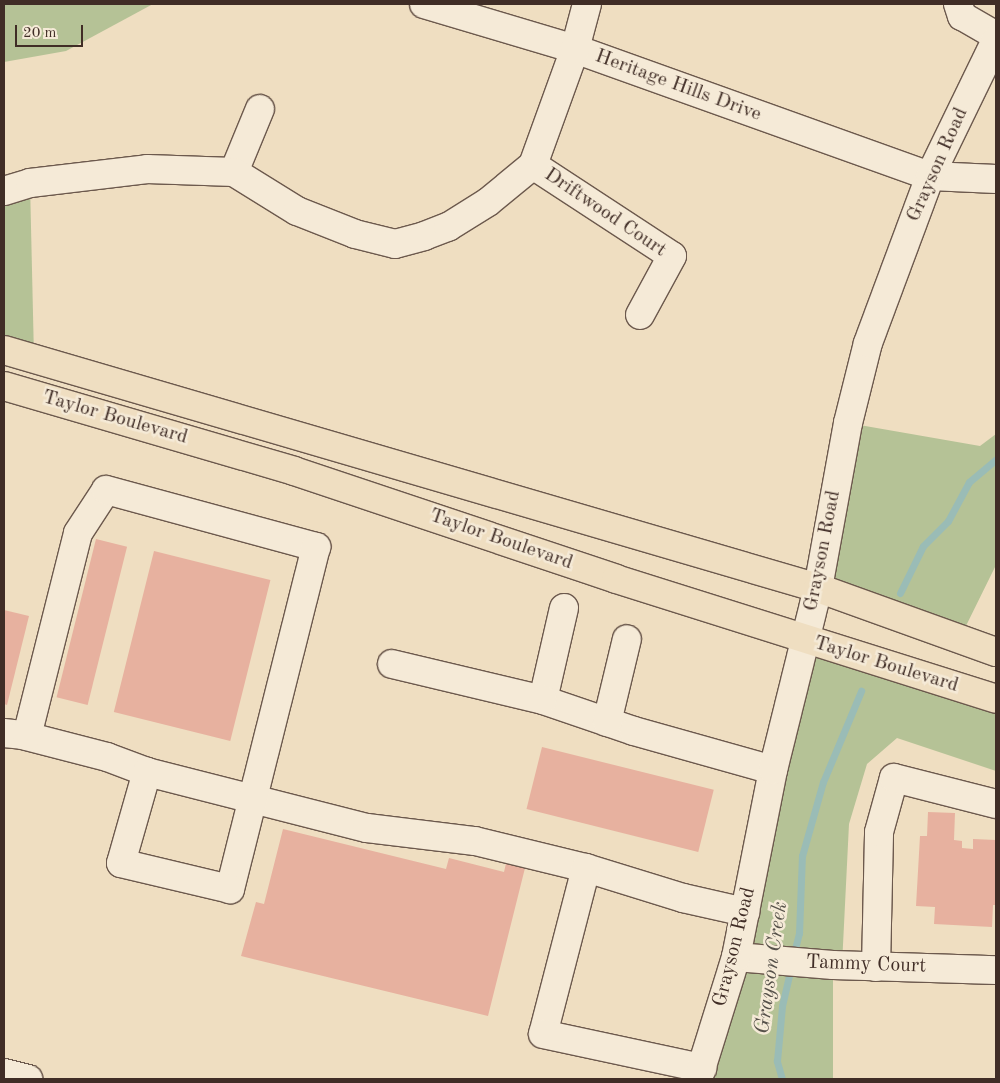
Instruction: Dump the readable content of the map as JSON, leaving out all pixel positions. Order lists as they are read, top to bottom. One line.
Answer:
{"streets":{"main road":["Taylor Boulevard"],"street":["Heritage Hills Drive","Grayson Road","Driftwood Court","Tammy Court"]},"crossings":[["Heritage Hills Drive","Grayson Road"],["Grayson Road","Taylor Boulevard"],["Grayson Road","Tammy Court"]],"water":["Grayson Creek"],"scale_bar":"20 m"}
